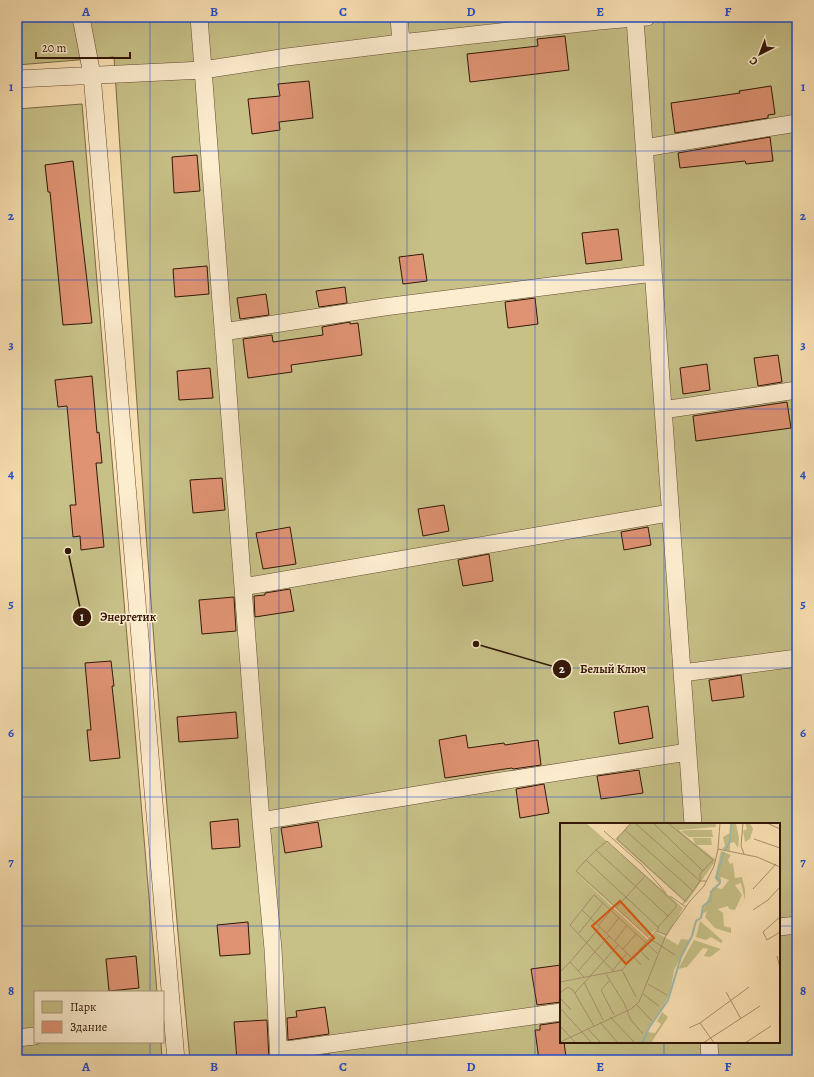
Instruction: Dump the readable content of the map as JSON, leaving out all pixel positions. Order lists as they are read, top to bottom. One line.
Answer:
{"places":["Энергетик","Белый Ключ"],"legend":["Парк","Здание"],"scale_bar":"20 m","north":"bottom left","grid":{"columns":["A","B","C","D","E","F"],"rows":["1","2","3","4","5","6","7","8"]}}
